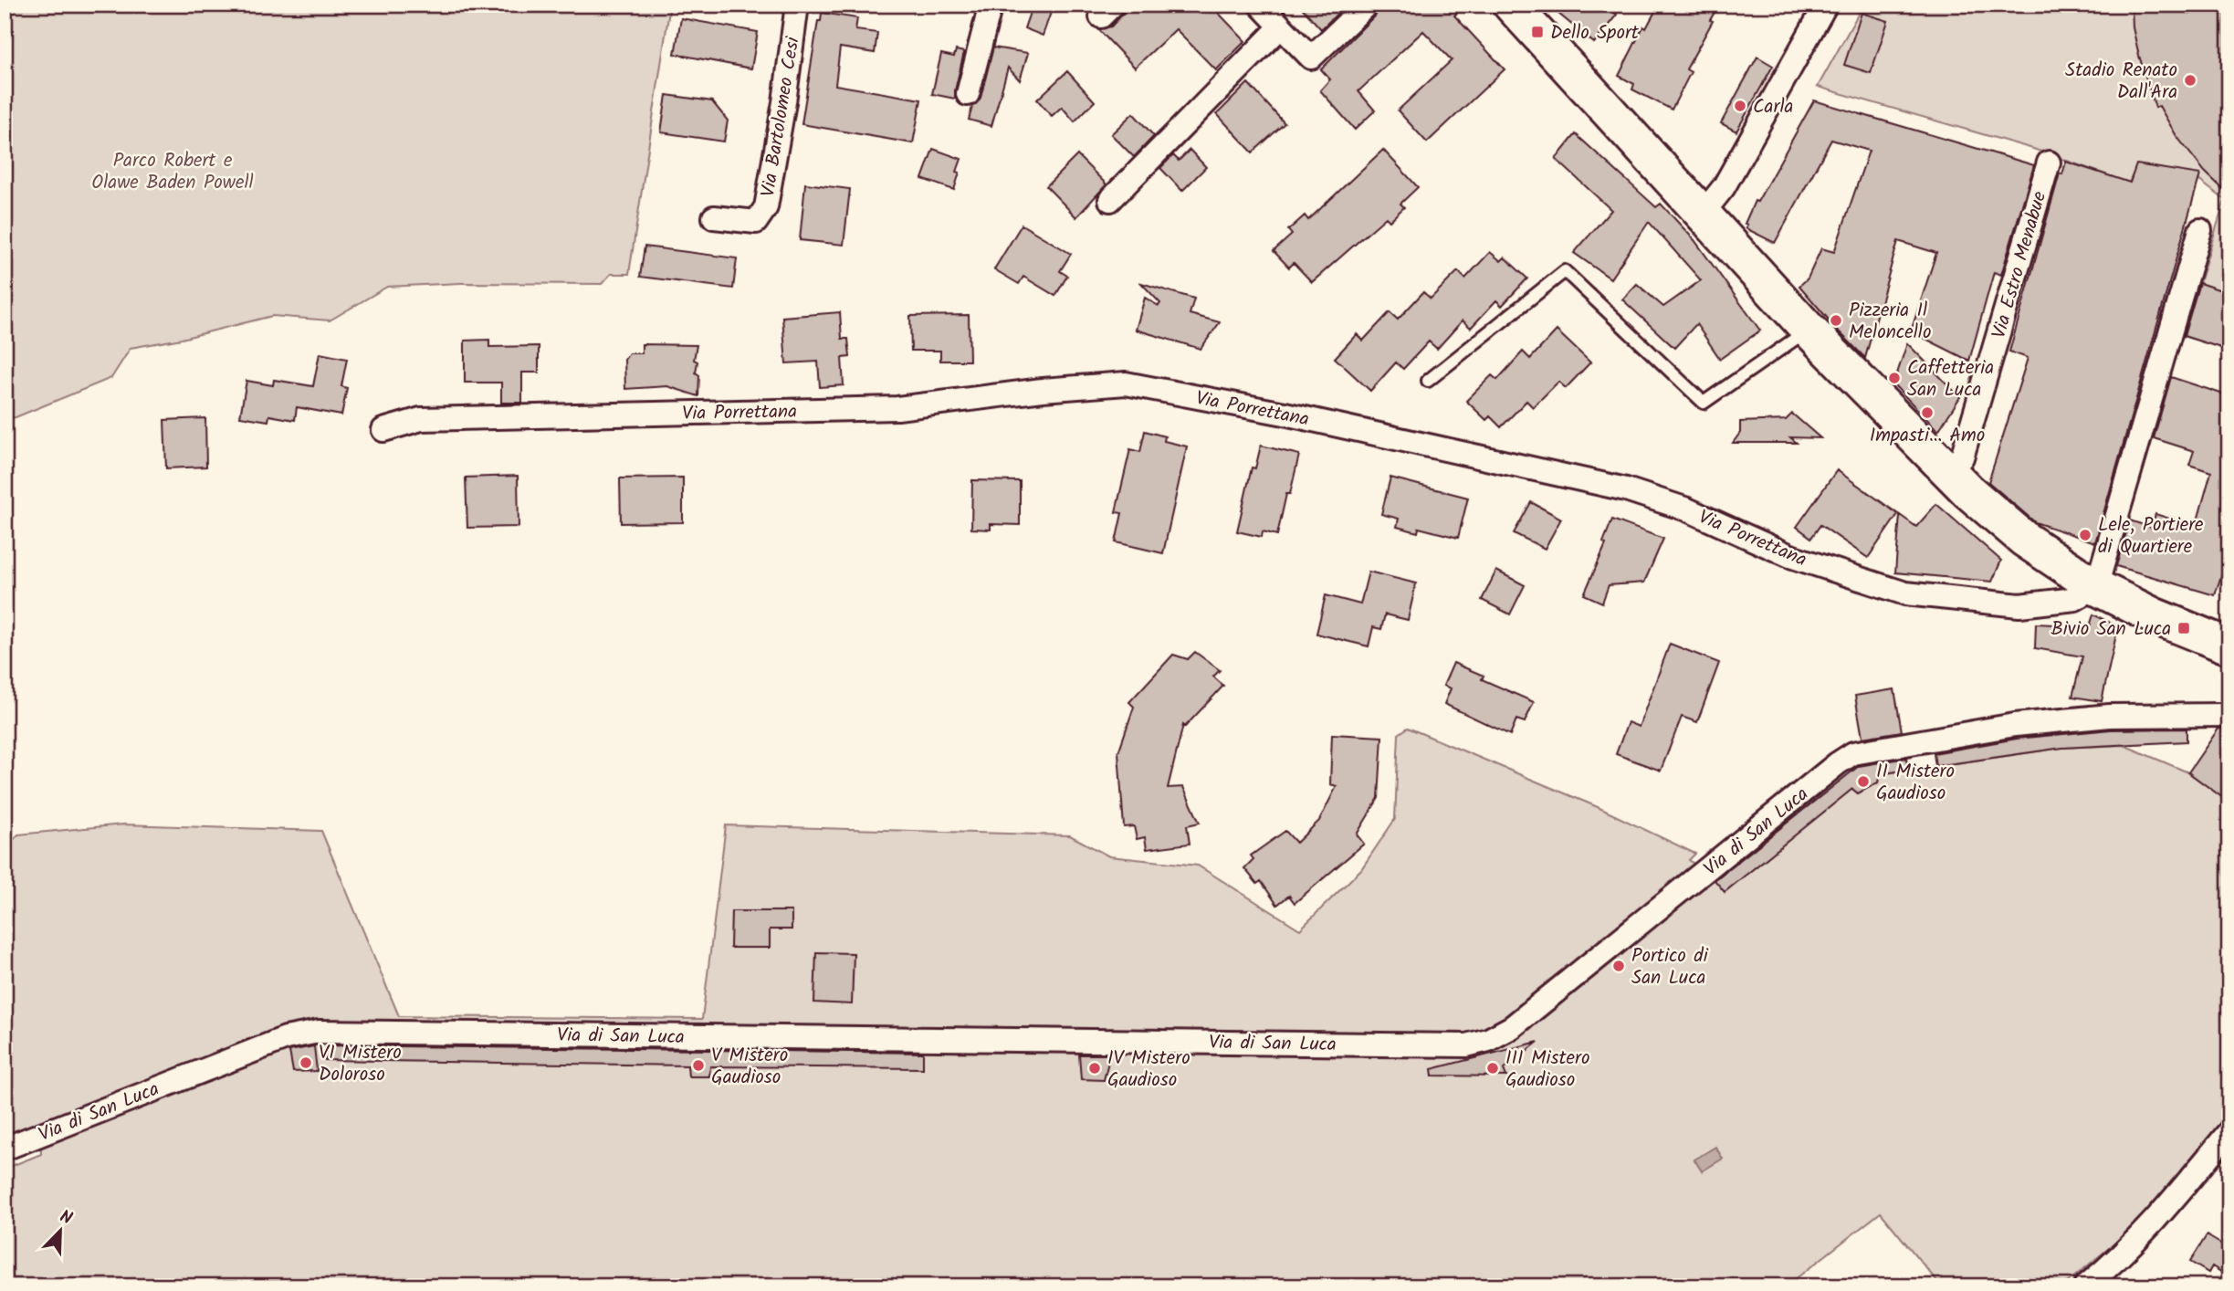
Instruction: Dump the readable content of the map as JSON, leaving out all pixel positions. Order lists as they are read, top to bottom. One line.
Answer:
{"streets":{"street":["Via Bartolomeo Cesi","Via Estro Menabue","Via Porrettana","Via di San Luca"]},"parks":["Parco Robert e Olawe Baden Powell"],"places":{"transit":["Dello Sport","Bivio San Luca"],"other":["Stadio Renato Dall'Ara","Carla","Pizzeria Il Meloncello","Caffetteria San Luca","Impasti… Amo","Lele, Portiere di Quartiere","II Mistero Gaudioso","Portico di San Luca","VI Mistero Doloroso","V Mistero Gaudioso","IV Mistero Gaudioso","III Mistero Gaudioso"]},"north":"top right"}
